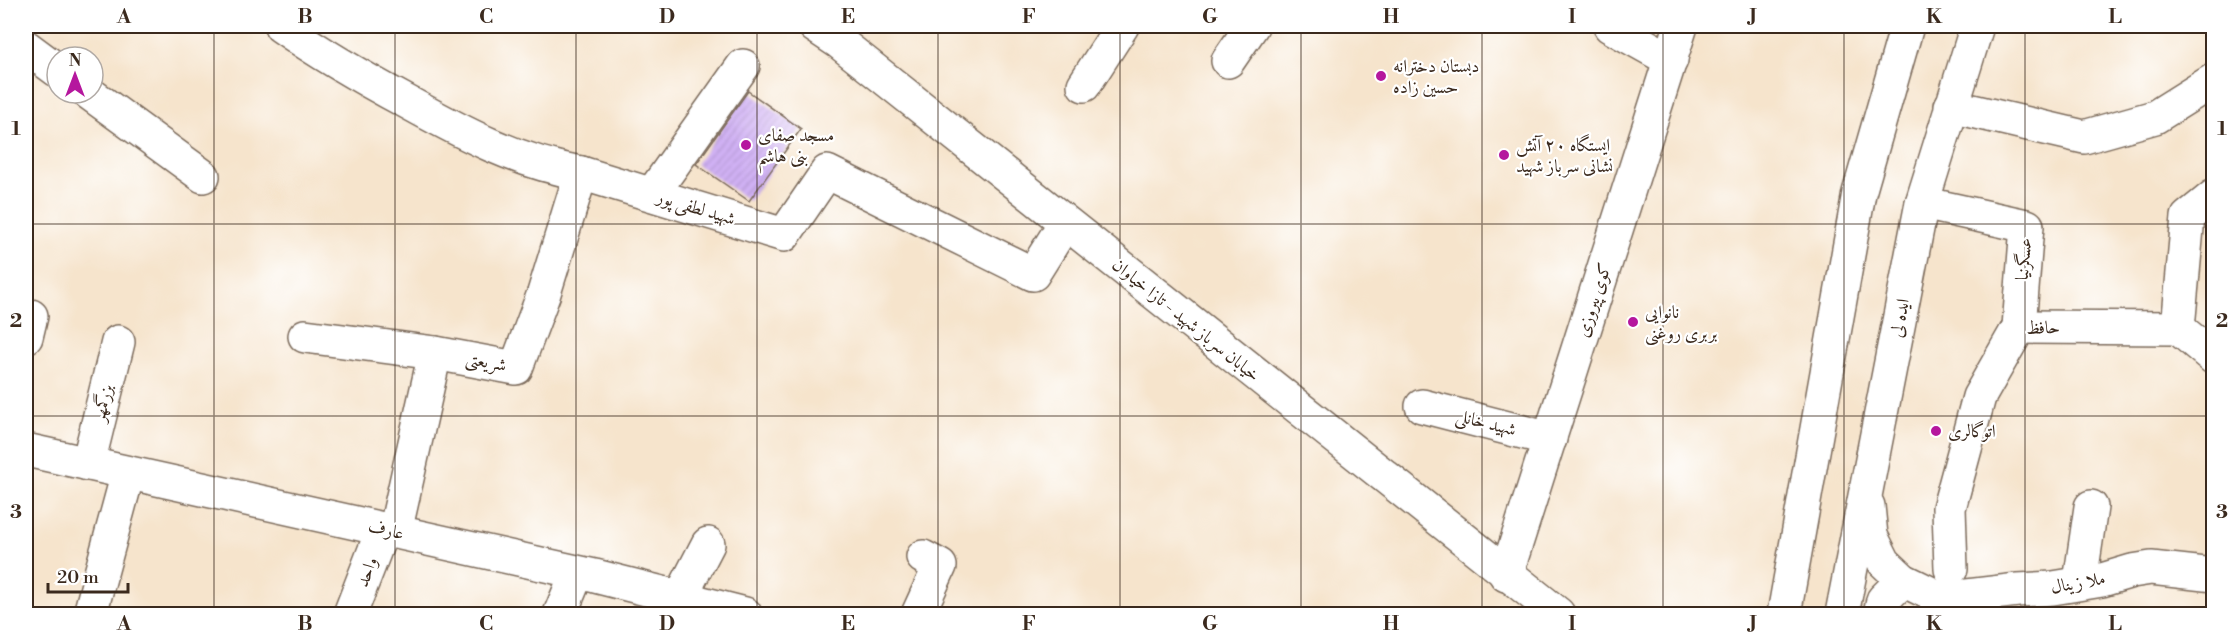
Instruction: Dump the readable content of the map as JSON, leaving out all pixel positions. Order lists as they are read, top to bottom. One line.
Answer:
{"streets":{"main road":["شهید لطفی پور","عسگرنیا","کوی پیروزی","ایده لى","خیابان سرباز شهید - تازا خیاوان","حافظ","شریعتی","بزرگمهر","شهید خانلی","عارف","واحد","ملا زینال"]},"crossings":[["شهید لطفی پور","خیابان سرباز شهید - تازا خیاوان"],["شهید لطفی پور","شریعتی"],["عسگرنیا","ایده لى"],["عسگرنیا","حافظ"],["کوی پیروزی","خیابان سرباز شهید - تازا خیاوان"],["کوی پیروزی","شهید خانلی"],["حافظ","ملا زینال"],["بزرگمهر","عارف"],["عارف","واحد"]],"places":["دبستان دخترانه حسین زاده","مسجد صفای بنی هاشم","ایستگاه ۲۰ آتش نشانی سرباز شهید","نانوایی بربری روغنی","اتوگالری"],"scale_bar":"20 m","north":"top","grid":{"columns":["A","B","C","D","E","F","G","H","I","J","K","L"],"rows":["1","2","3"]}}
